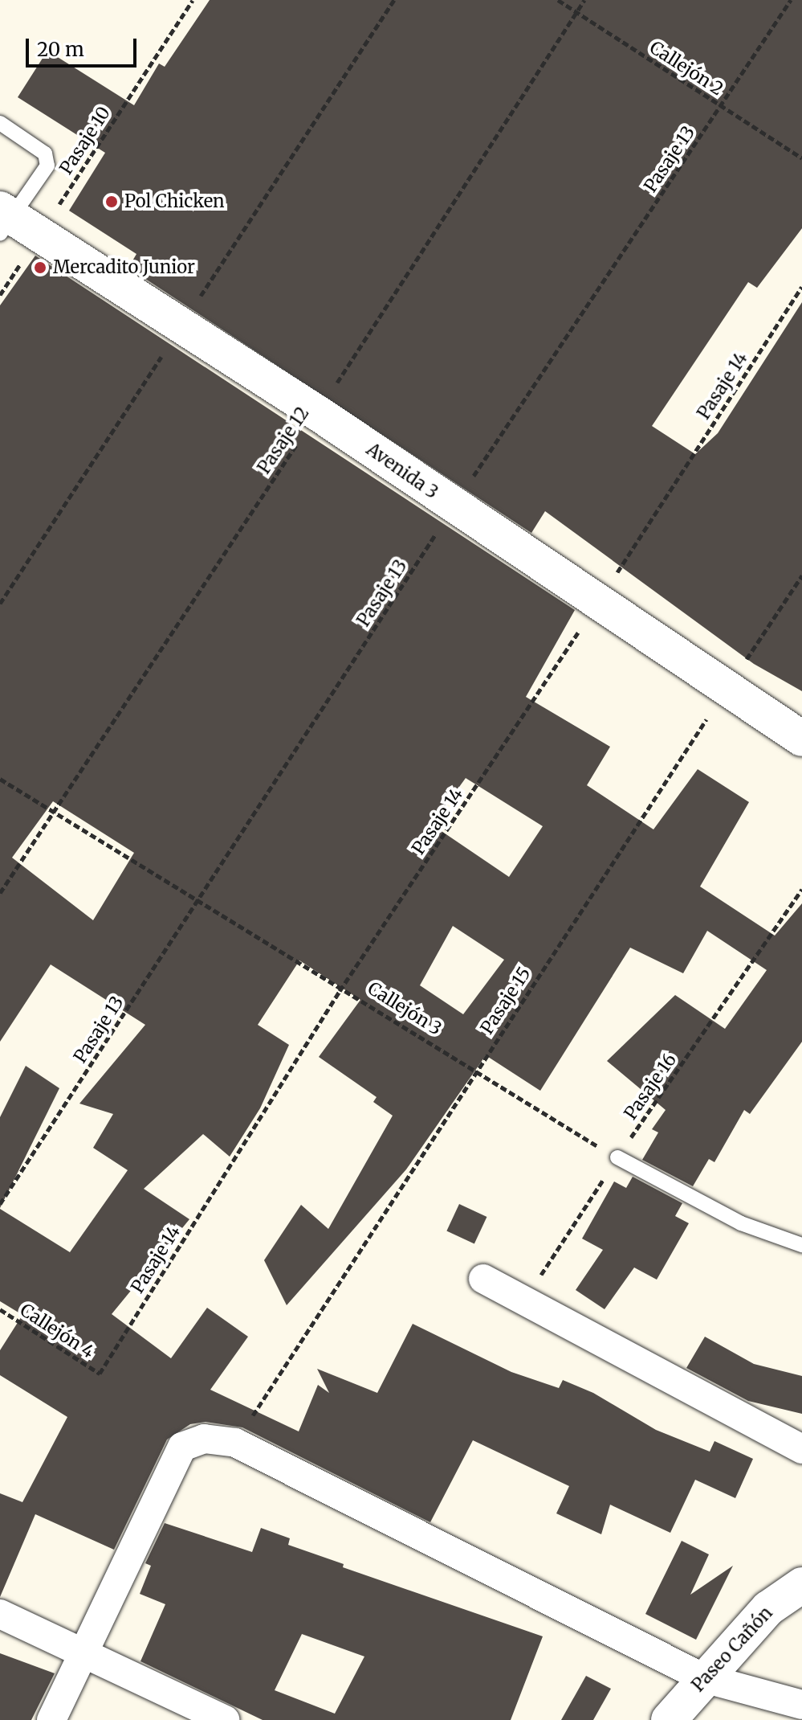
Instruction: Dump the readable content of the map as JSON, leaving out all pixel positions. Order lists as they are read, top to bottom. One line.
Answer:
{"streets":{"street":["Avenida 3","Paseo Cañón"],"path":["Callejón 2","Pasaje 10","Pasaje 13","Pasaje 14","Pasaje 12","Pasaje 15","Callejón 3","Pasaje 16","Callejón 4"]},"crossings":[["Callejón 2","Pasaje 13"],["Callejón 2","Pasaje 12"],["Pasaje 10","Avenida 3"],["Pasaje 13","Avenida 3"],["Pasaje 13","Callejón 3"],["Pasaje 14","Avenida 3"],["Pasaje 14","Callejón 3"],["Pasaje 14","Callejón 4"],["Pasaje 12","Avenida 3"],["Pasaje 12","Callejón 3"],["Avenida 3","Pasaje 15"],["Pasaje 15","Callejón 3"],["Callejón 3","Pasaje 16"]],"places":["Pol Chicken","Mercadito Junior"],"scale_bar":"20 m"}
